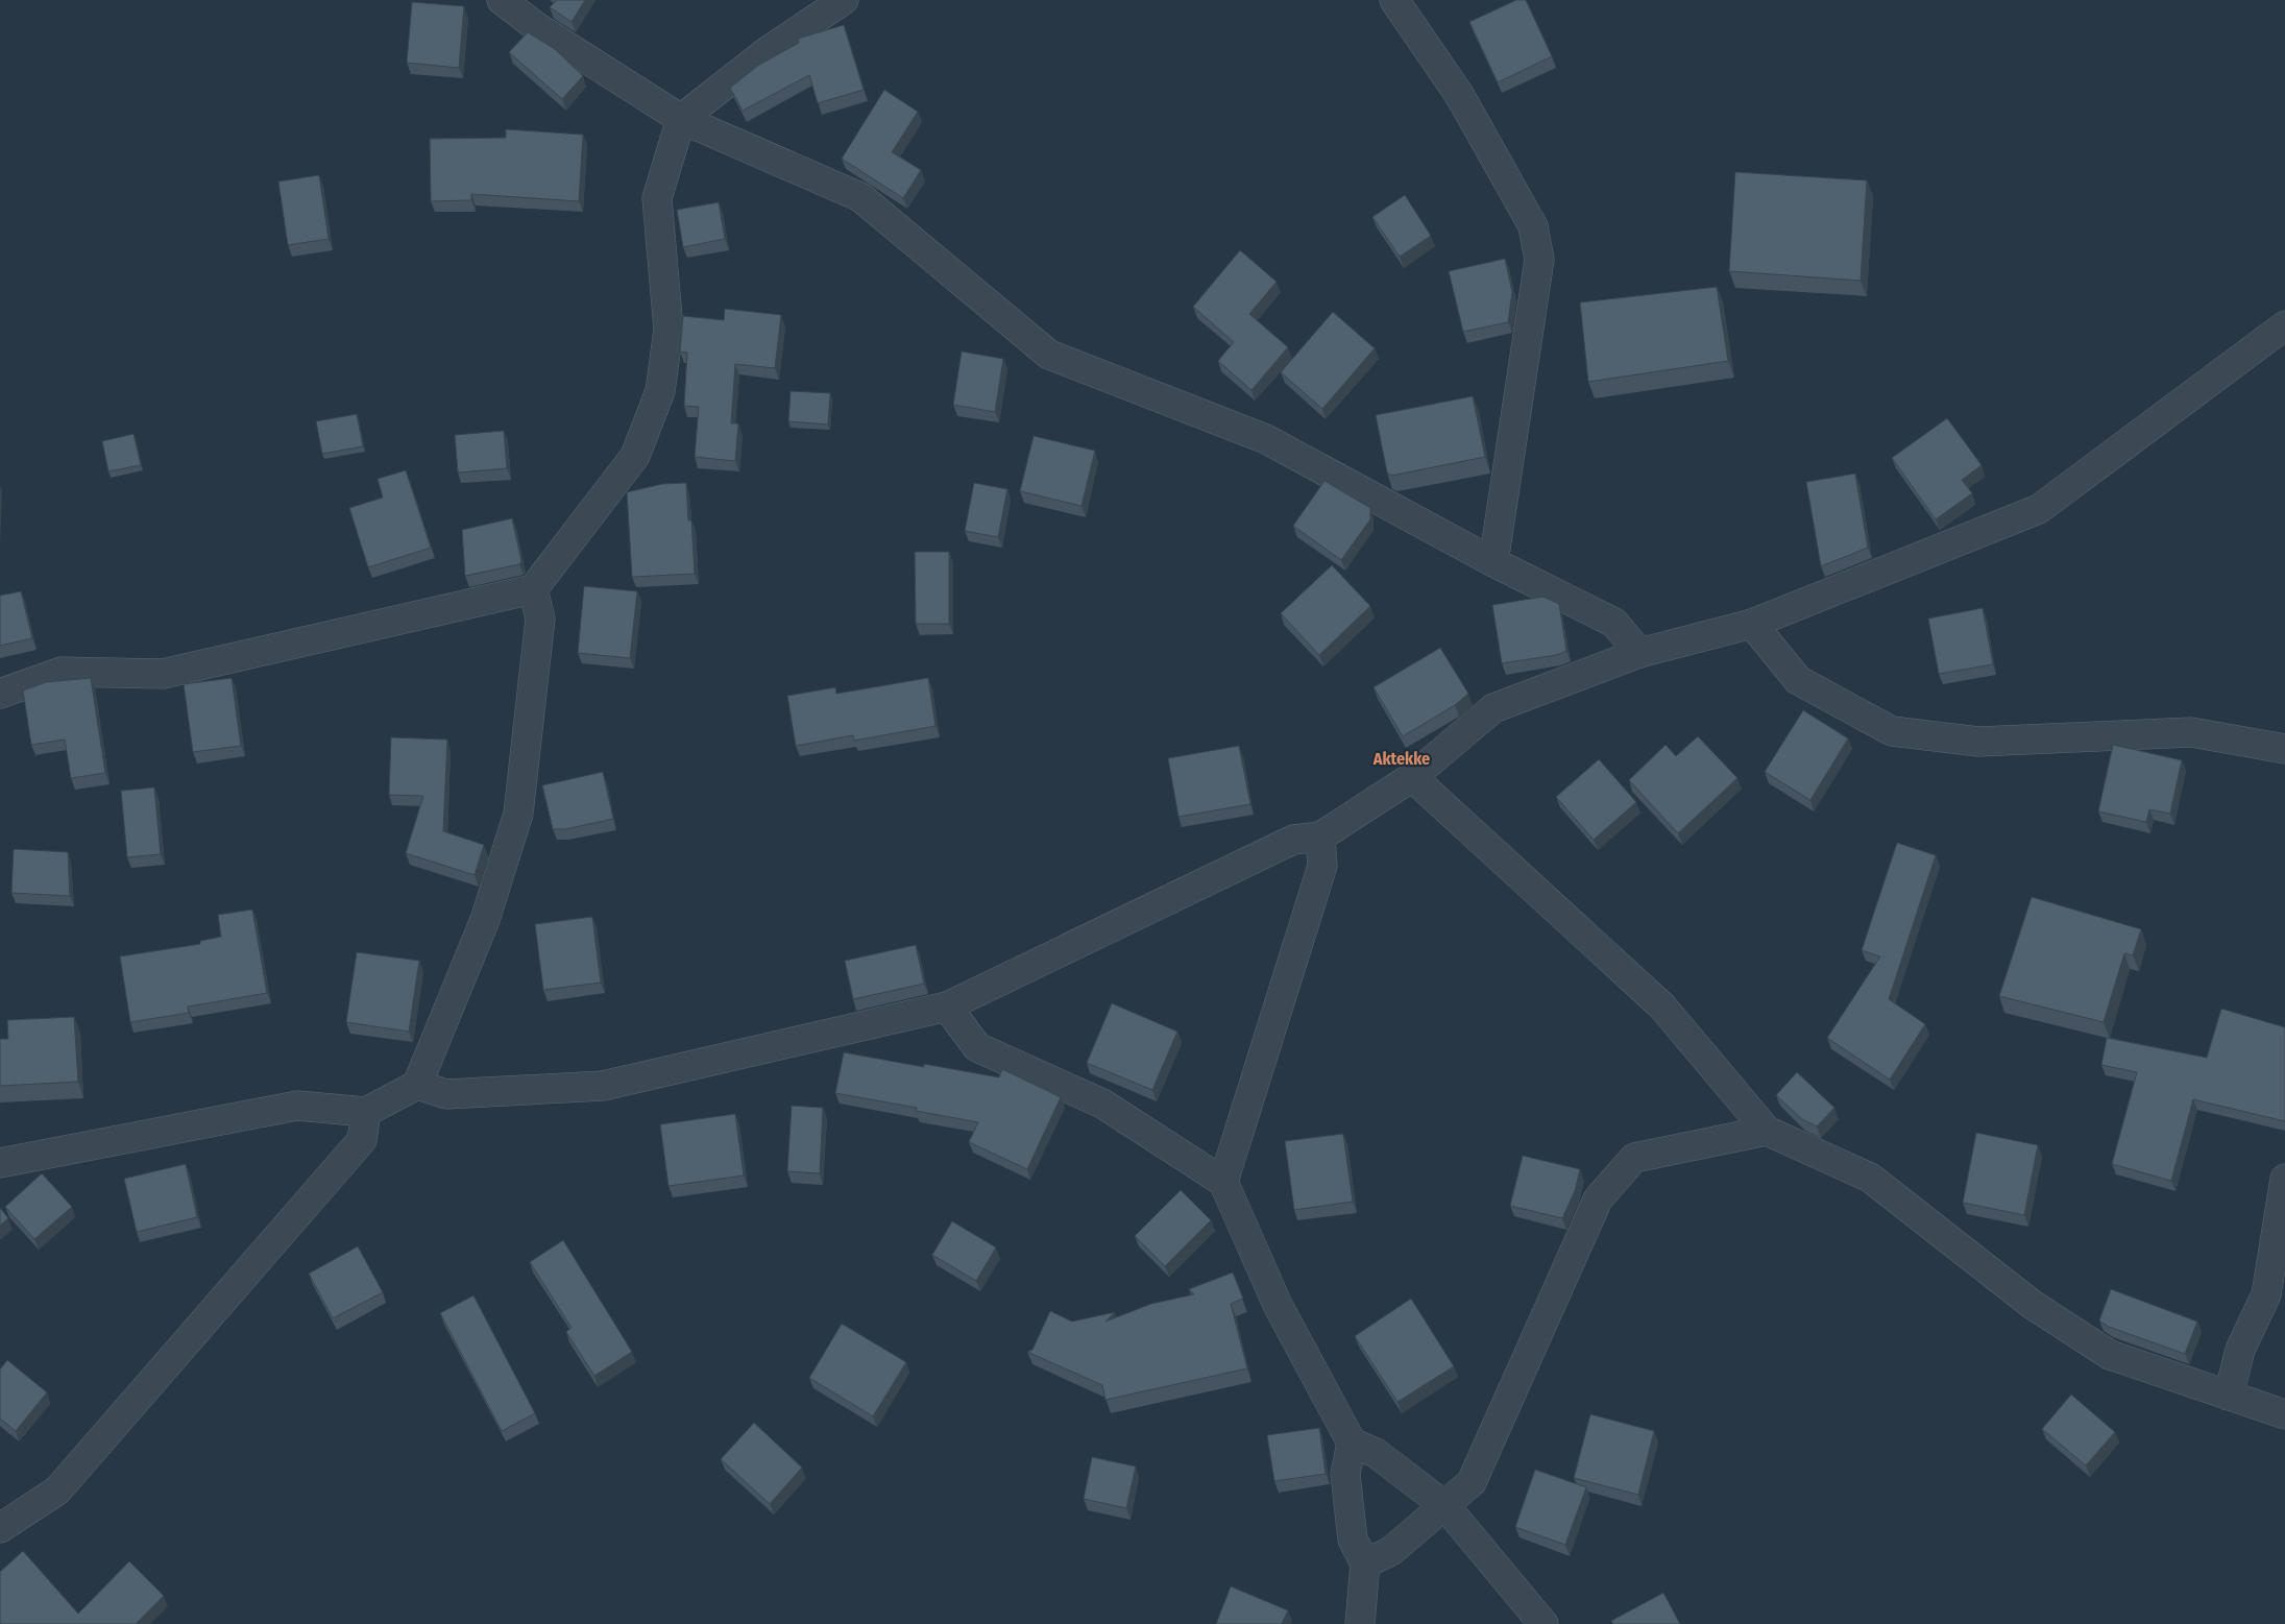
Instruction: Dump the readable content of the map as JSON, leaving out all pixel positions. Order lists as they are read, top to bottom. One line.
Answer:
{"districts":["Aktekke"]}
